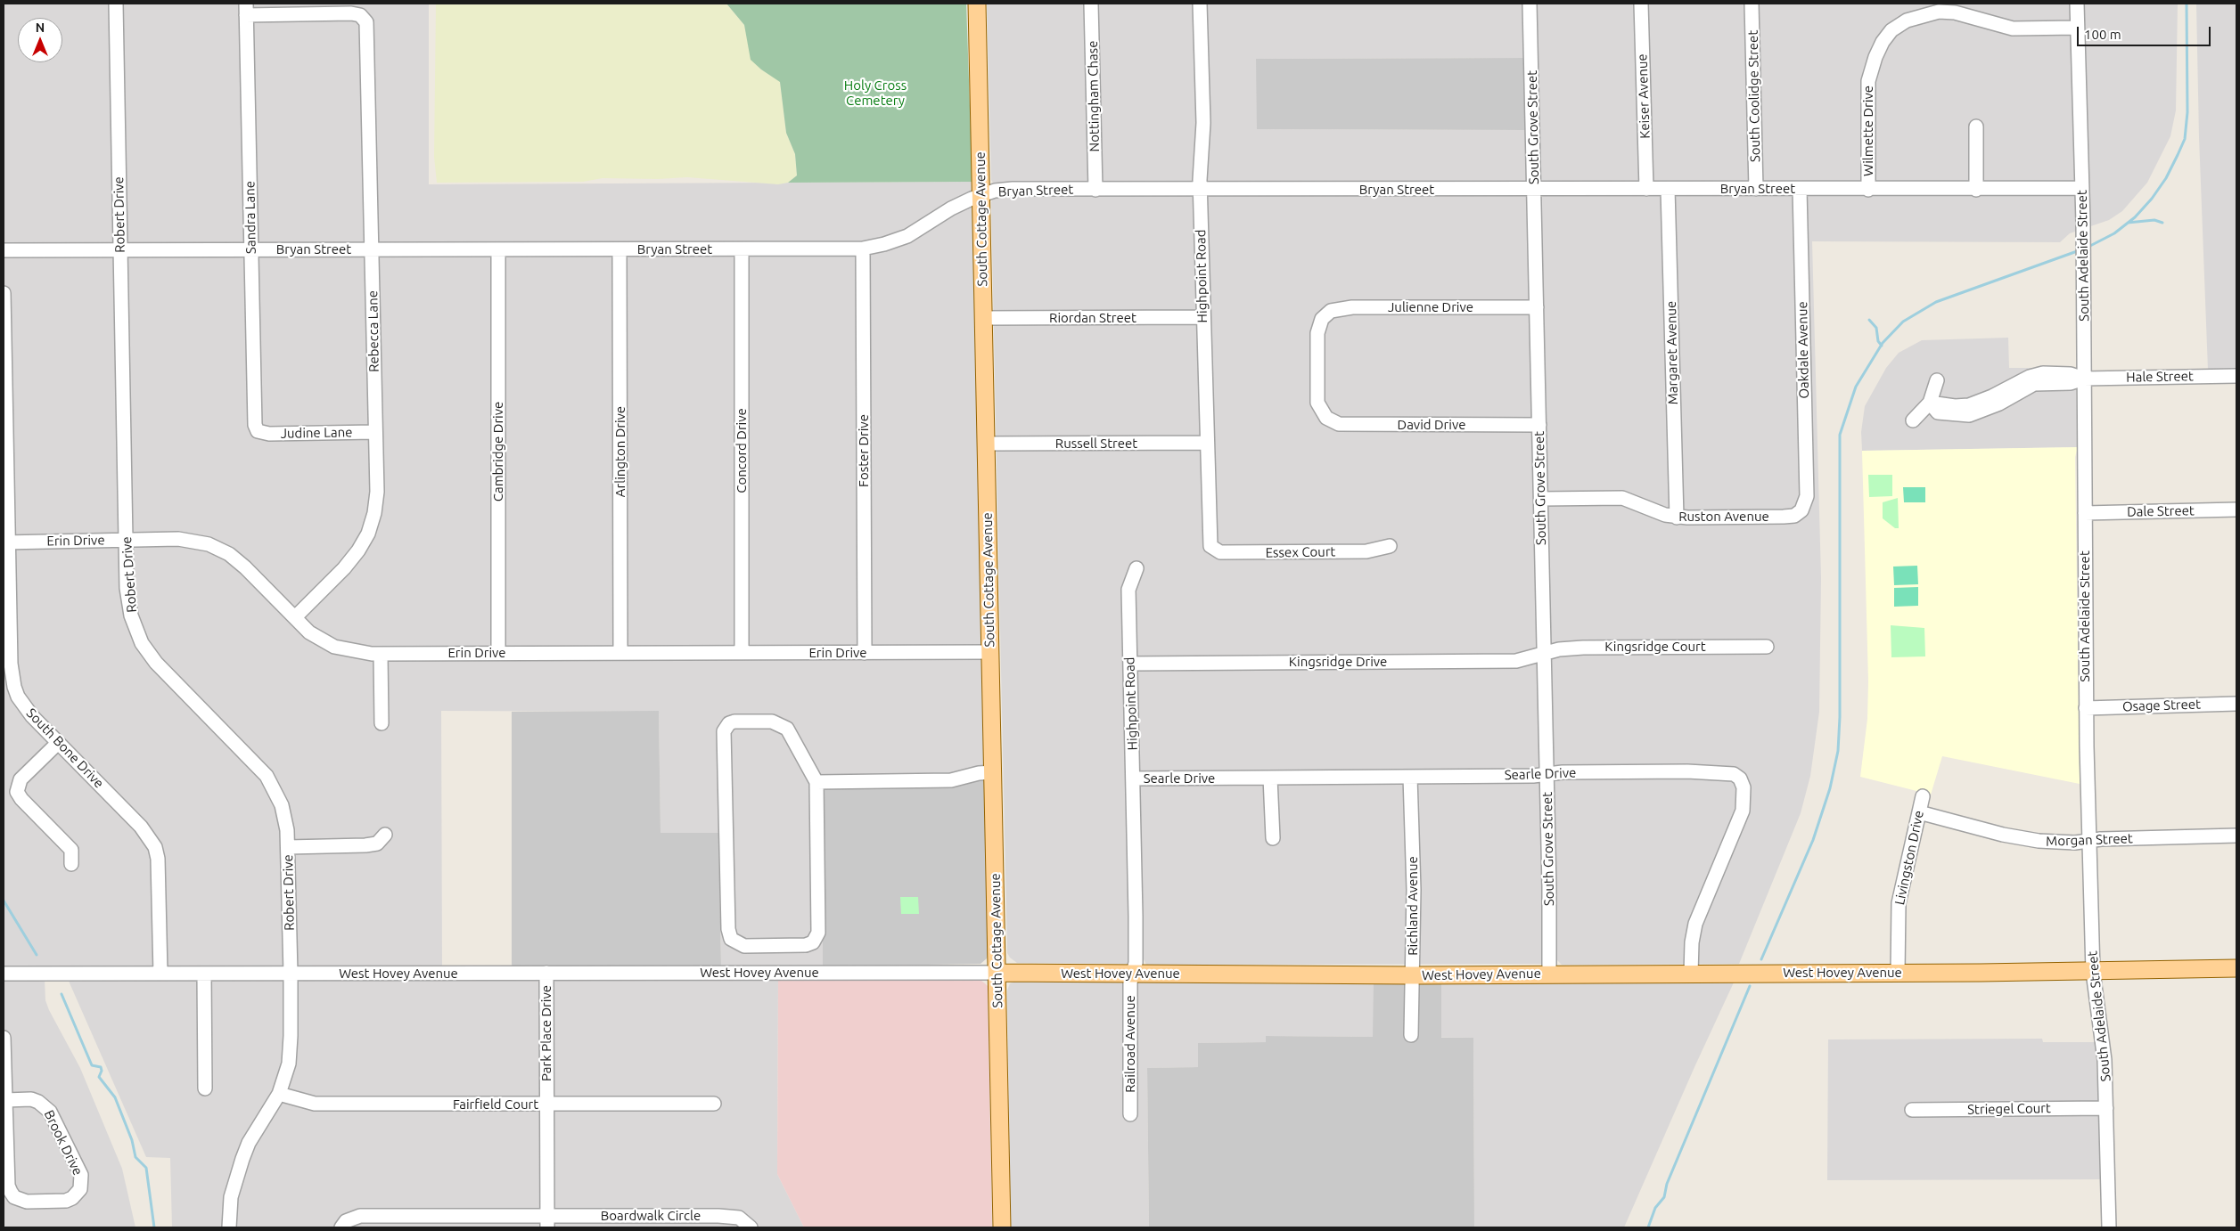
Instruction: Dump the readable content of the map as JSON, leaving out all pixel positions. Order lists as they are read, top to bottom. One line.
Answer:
{"streets":{"main road":["South Cottage Avenue","West Hovey Avenue"],"street":["Nottingham Chase","Keiser Avenue","South Coolidge Street","South Grove Street","Wilmette Drive","Bryan Street","Robert Drive","Sandra Lane","South Adelaide Street","Highpoint Road","Julienne Drive","Riordan Street","Rebecca Lane","Oakdale Avenue","Margaret Avenue","Hale Street","David Drive","Judine Lane","Russell Street","Concord Drive","Foster Drive","Cambridge Drive","Arlington Drive","Dale Street","Ruston Avenue","Erin Drive","Essex Court","Kingsridge Court","Kingsridge Drive","Osage Street","South Bone Drive","Searle Drive","Morgan Street","Livingston Drive","Richland Avenue","Park Place Drive","Railroad Avenue","Fairfield Court","Striegel Court","Brook Drive","Boardwalk Circle"]},"crossings":[["Nottingham Chase","Bryan Street"],["Keiser Avenue","Bryan Street"],["South Coolidge Street","Bryan Street"],["South Grove Street","Bryan Street"],["South Grove Street","Julienne Drive"],["South Grove Street","David Drive"],["South Grove Street","Ruston Avenue"],["South Grove Street","Kingsridge Court"],["South Grove Street","Kingsridge Drive"],["South Grove Street","Searle Drive"],["South Grove Street","West Hovey Avenue"],["Wilmette Drive","Bryan Street"],["Wilmette Drive","South Adelaide Street"],["Bryan Street","Robert Drive"],["Bryan Street","Sandra Lane"],["Bryan Street","South Cottage Avenue"],["Bryan Street","South Adelaide Street"],["Bryan Street","Highpoint Road"],["Bryan Street","Rebecca Lane"],["Bryan Street","Oakdale Avenue"],["Bryan Street","Margaret Avenue"],["Bryan Street","Concord Drive"],["Bryan Street","Foster Drive"],["Bryan Street","Cambridge Drive"],["Bryan Street","Arlington Drive"],["Robert Drive","Erin Drive"],["Robert Drive","West Hovey Avenue"],["Robert Drive","Fairfield Court"],["Sandra Lane","Rebecca Lane"],["Sandra Lane","Judine Lane"],["South Cottage Avenue","Riordan Street"],["South Cottage Avenue","Russell Street"],["South Cottage Avenue","Erin Drive"],["South Cottage Avenue","West Hovey Avenue"],["South Adelaide Street","Hale Street"],["South Adelaide Street","Dale Street"],["South Adelaide Street","Osage Street"],["South Adelaide Street","Morgan Street"],["South Adelaide Street","West Hovey Avenue"],["South Adelaide Street","Striegel Court"],["Highpoint Road","Riordan Street"],["Highpoint Road","Russell Street"],["Highpoint Road","Essex Court"],["Highpoint Road","Kingsridge Drive"],["Highpoint Road","Searle Drive"],["Highpoint Road","West Hovey Avenue"],["Highpoint Road","Railroad Avenue"],["Julienne Drive","David Drive"],["Rebecca Lane","Judine Lane"],["Rebecca Lane","Erin Drive"],["Oakdale Avenue","Ruston Avenue"],["Margaret Avenue","Ruston Avenue"],["Concord Drive","Erin Drive"],["Foster Drive","Erin Drive"],["Cambridge Drive","Erin Drive"],["Arlington Drive","Erin Drive"],["Erin Drive","South Bone Drive"],["Kingsridge Court","Kingsridge Drive"],["South Bone Drive","West Hovey Avenue"],["Searle Drive","Richland Avenue"],["Searle Drive","West Hovey Avenue"],["Morgan Street","Livingston Drive"],["Livingston Drive","West Hovey Avenue"],["Richland Avenue","West Hovey Avenue"],["West Hovey Avenue","Park Place Drive"],["West Hovey Avenue","Railroad Avenue"],["Park Place Drive","Fairfield Court"],["Park Place Drive","Boardwalk Circle"]],"parks":["Holy Cross Cemetery"],"scale_bar":"100 m","north":"top"}
